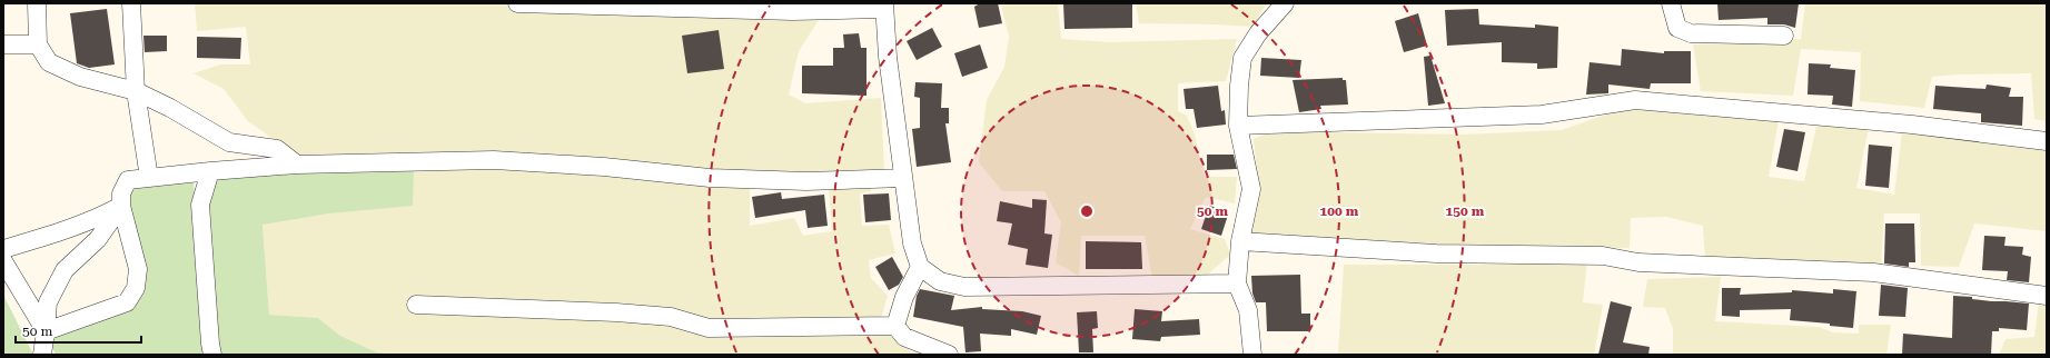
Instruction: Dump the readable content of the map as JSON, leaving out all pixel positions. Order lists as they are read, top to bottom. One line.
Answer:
{"scale_bar":"50 m","rings":["50 m","100 m","150 m"]}
